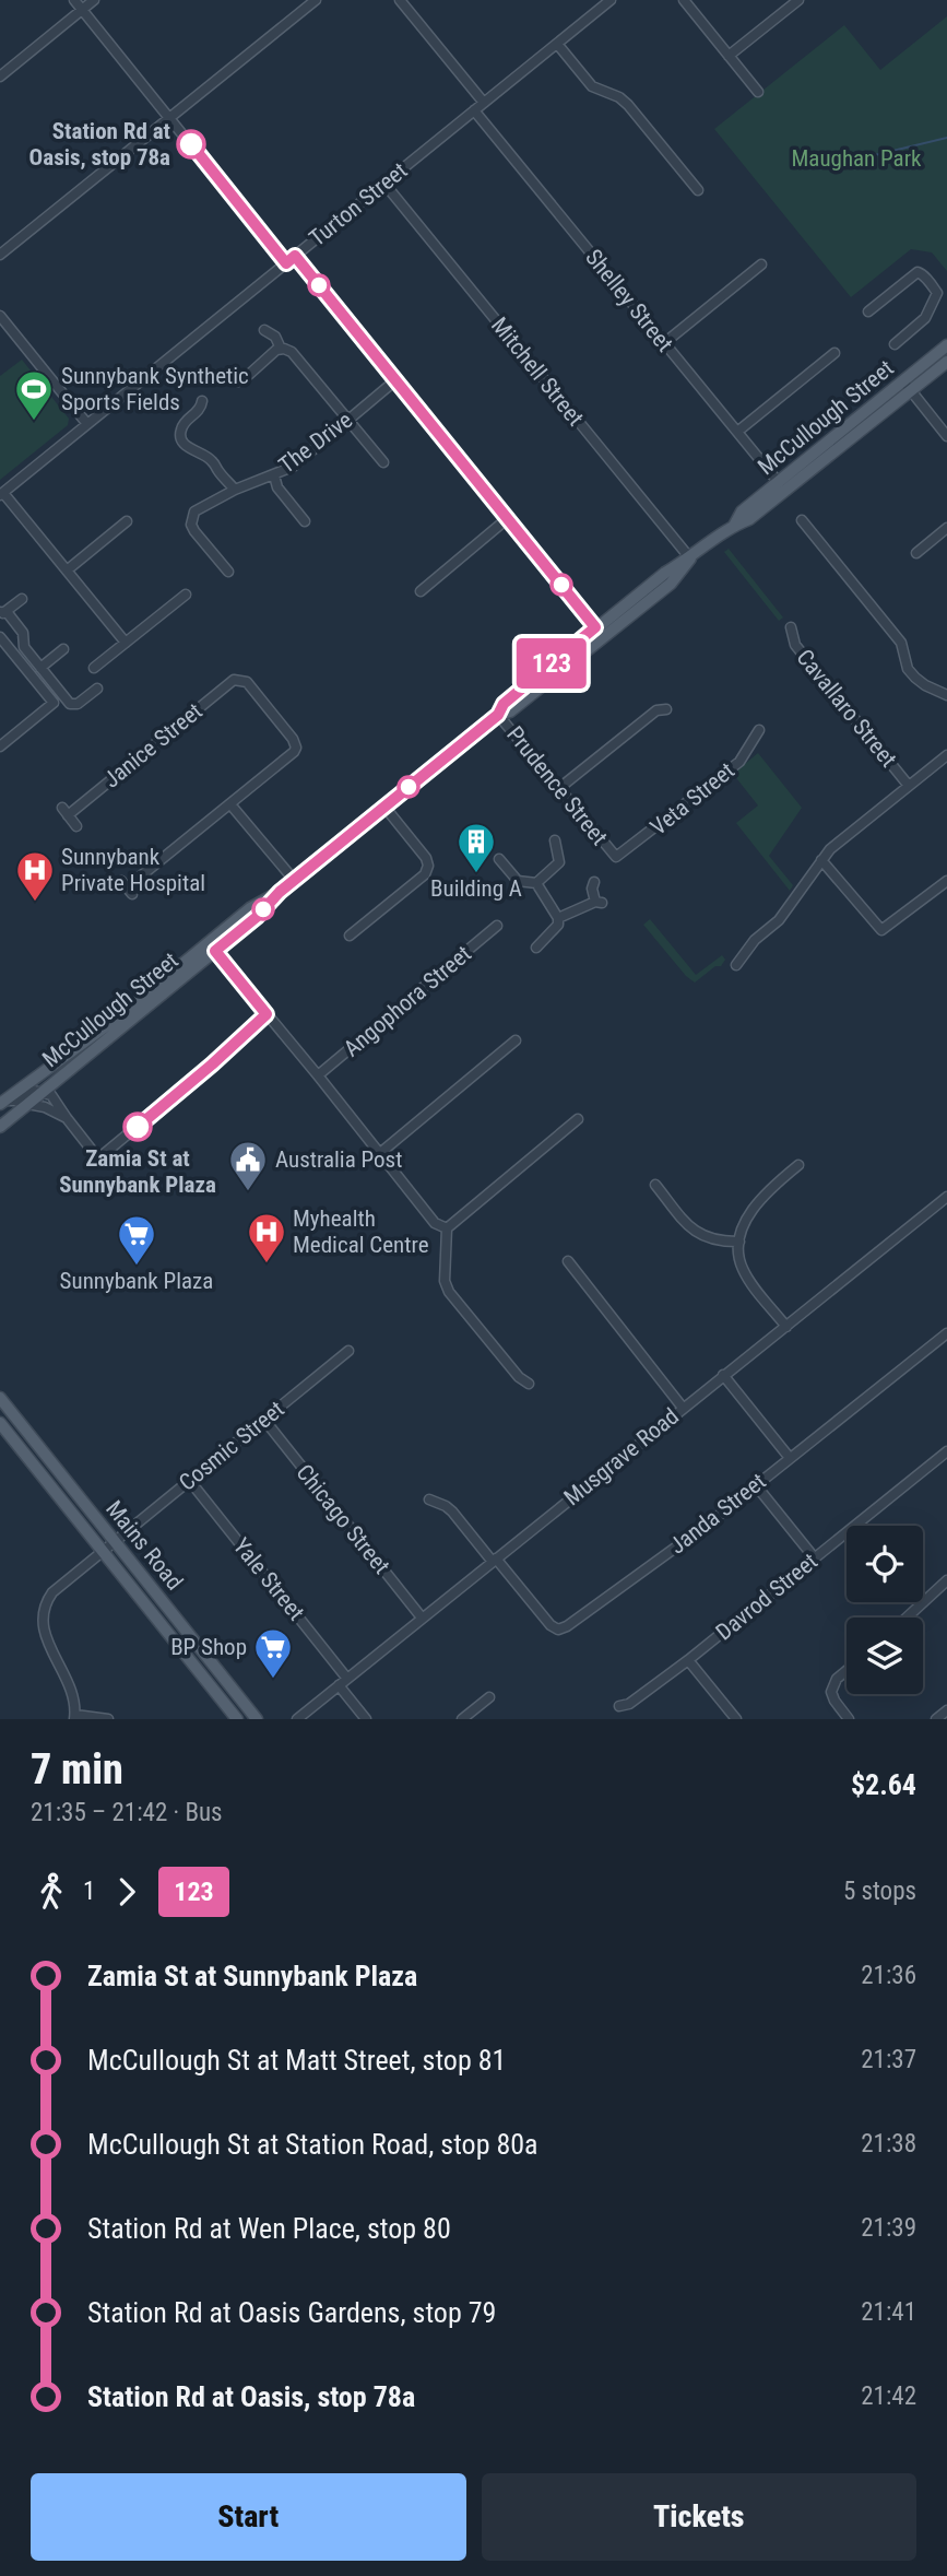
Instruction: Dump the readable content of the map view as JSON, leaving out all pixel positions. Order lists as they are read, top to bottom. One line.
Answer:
{"streets":{"main road":["McCullough Street","Mains Road"],"street":["Turton Street","Shelley Street","Mitchell Street","The Drive","Cavallaro Street","Janice Street","Prudence Street","Veta Street","Angophora Street","Cosmic Street","Musgrave Road","Janda Street","Chicago Street","Yale Street","Davrod Street"]},"crossings":[["Turton Street","Shelley Street"],["Turton Street","Mitchell Street"],["Shelley Street","McCullough Street"],["Mitchell Street","McCullough Street"],["McCullough Street","Prudence Street"],["Prudence Street","Veta Street"],["Cosmic Street","Chicago Street"],["Cosmic Street","Mains Road"],["Cosmic Street","Yale Street"],["Musgrave Road","Janda Street"],["Musgrave Road","Chicago Street"],["Musgrave Road","Yale Street"]],"parks":["Maughan Park"],"places":{"other":["Station Rd at Oasis, stop 78a","Zamia St at Sunnybank Plaza"],"sports":["Sunnybank Synthetic Sports Fields"],"building":["Building A"],"hospital":["Sunnybank Private Hospital","Myhealth Medical Centre"],"public building":["Australia Post"],"supermarket":["Sunnybank Plaza","BP Shop"]},"lines":["bus line 123"],"page":{"on_map":"123","heading":["7 min","21:35 – 21:42 · Bus","$2.64"],"legs":["1","123","5 stops"],"list":[{"name":"Zamia St at Sunnybank Plaza","value":"21:36"},{"name":"McCullough St at Matt Street, stop 81","value":"21:37"},{"name":"McCullough St at Station Road, stop 80a","value":"21:38"},{"name":"Station Rd at Wen Place, stop 80","value":"21:39"},{"name":"Station Rd at Oasis Gardens, stop 79","value":"21:41"},{"name":"Station Rd at Oasis, stop 78a","value":"21:42"}],"buttons":["Start","Tickets"]}}
